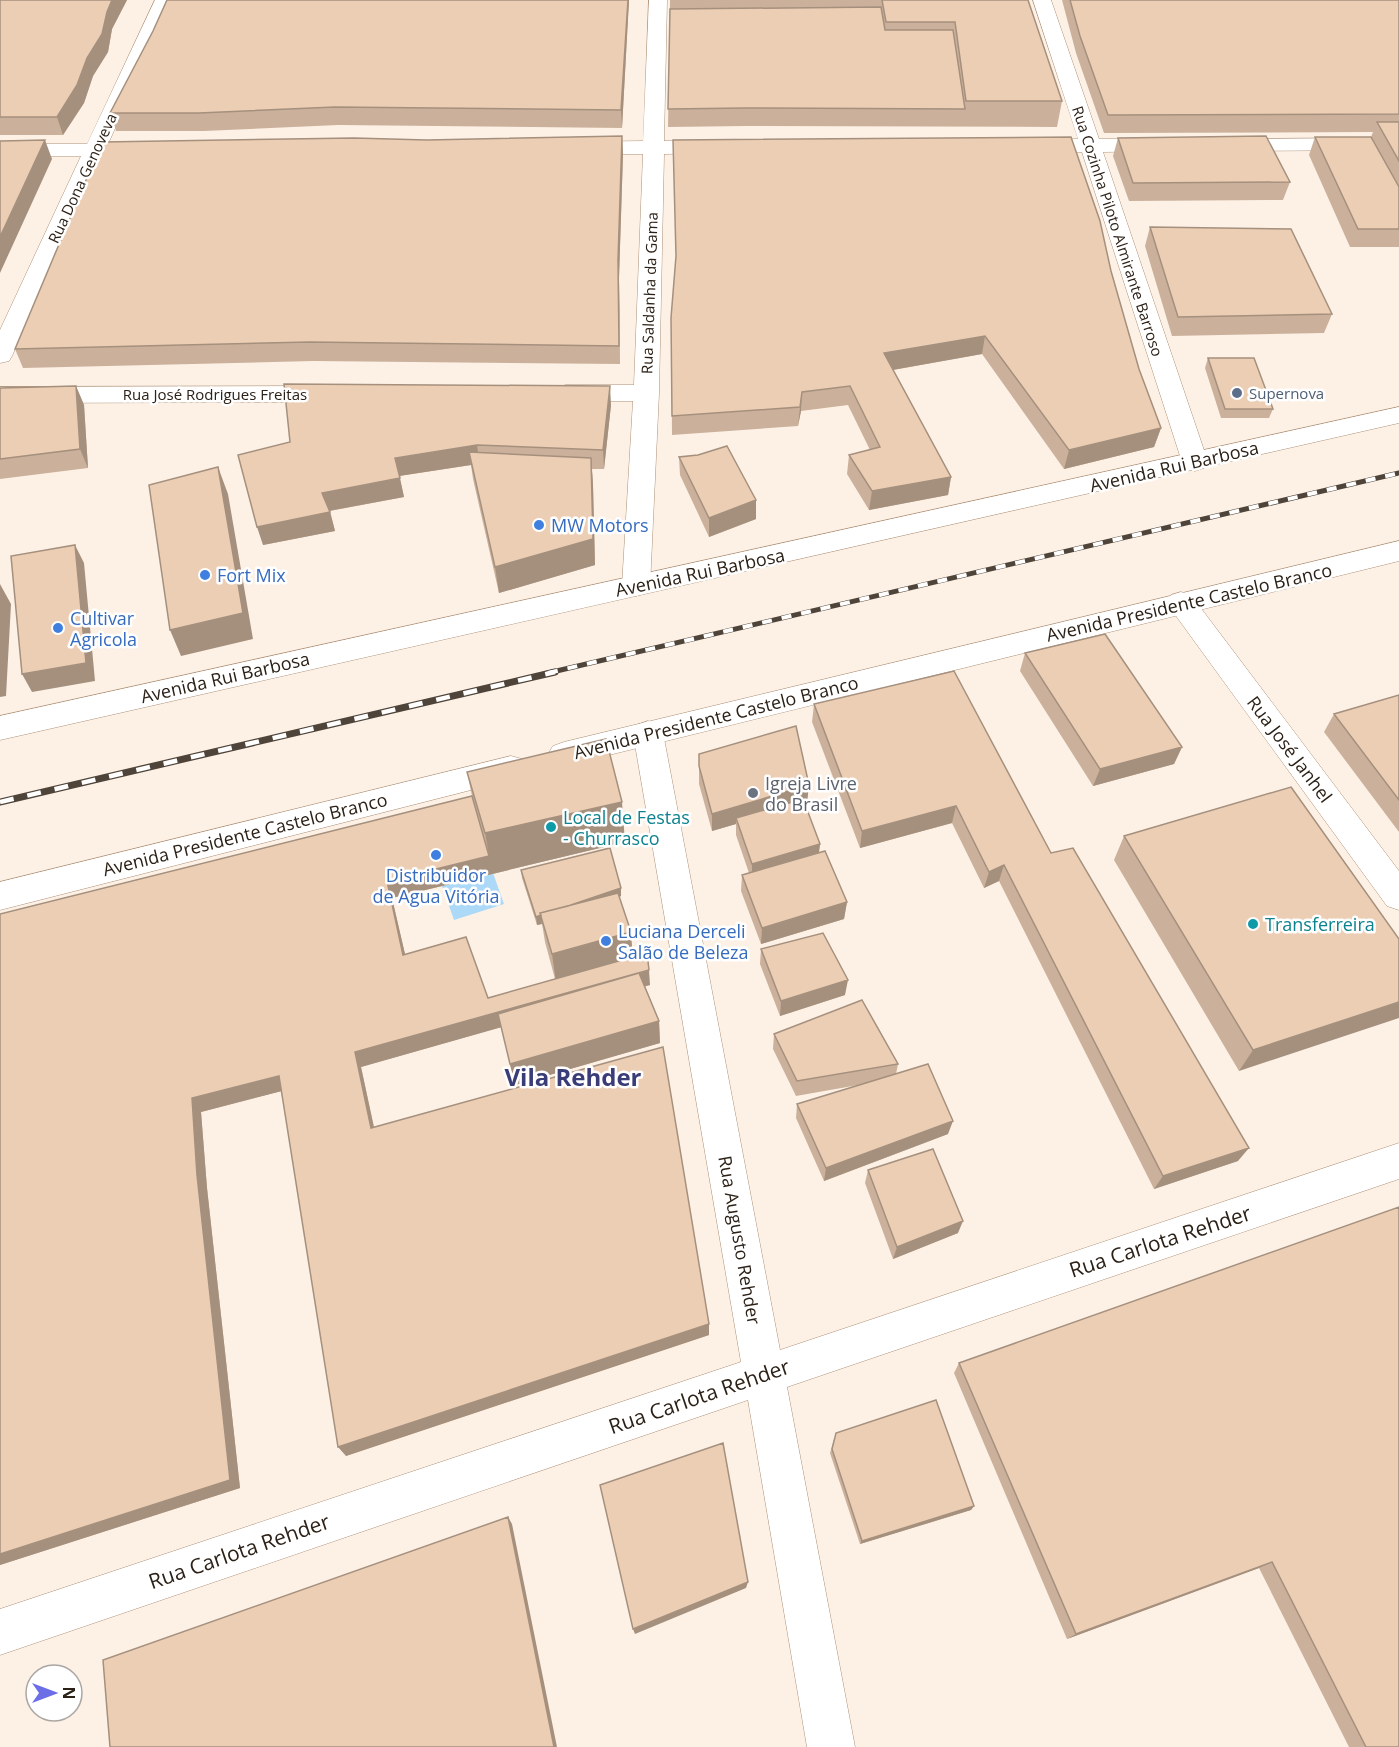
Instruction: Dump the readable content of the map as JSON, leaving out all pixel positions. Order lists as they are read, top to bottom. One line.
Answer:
{"streets":{"street":["Rua Dona Genoveva","Rua Cozinha Piloto Almirante Barroso","Rua Saldanha da Gama","Rua José Rodrigues Freitas","Avenida Rui Barbosa","Avenida Presidente Castelo Branco","Rua José Janhel","Rua Augusto Rehder","Rua Carlota Rehder"]},"crossings":[["Rua Cozinha Piloto Almirante Barroso","Avenida Rui Barbosa"],["Rua Saldanha da Gama","Avenida Rui Barbosa"],["Avenida Presidente Castelo Branco","Rua José Janhel"],["Avenida Presidente Castelo Branco","Rua Augusto Rehder"],["Rua Augusto Rehder","Rua Carlota Rehder"]],"districts":["Vila Rehder"],"places":["Supernova","MW Motors","Fort Mix","Cultivar Agricola","Igreja Livre do Brasil","Local de Festas - Churrasco","Distribuidor de Agua Vitória","Transferreira","Luciana Derceli Salão de Beleza"],"north":"right"}
